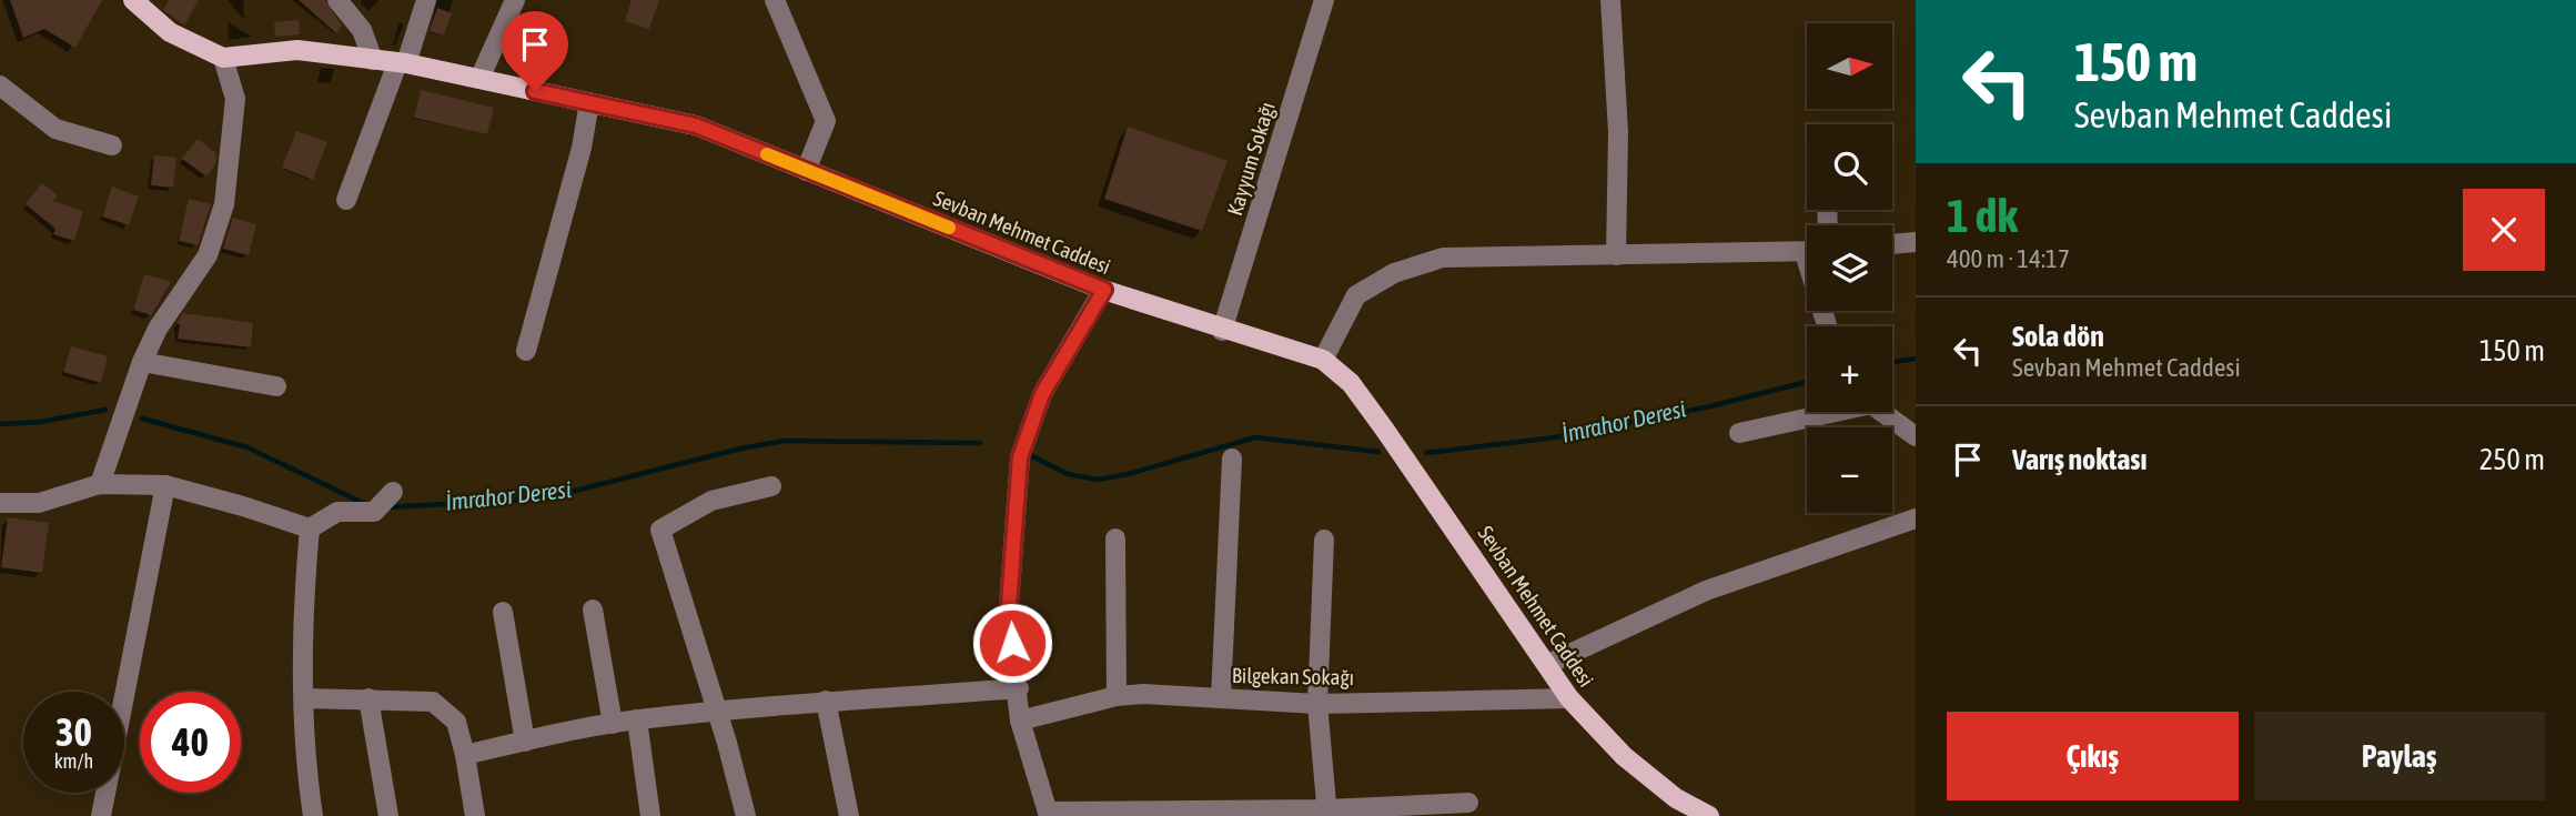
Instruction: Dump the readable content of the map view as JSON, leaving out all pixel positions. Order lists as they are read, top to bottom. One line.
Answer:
{"streets":{"main road":["Sevban Mehmet Caddesi"],"street":["Kayyum Sokağı","Bilgekan Sokağı"]},"crossings":[["Kayyum Sokağı","Sevban Mehmet Caddesi"],["Sevban Mehmet Caddesi","Bilgekan Sokağı"]],"water":["İmrahor Deresi"],"north":"right","page":{"turn":["150 m","Sevban Mehmet Caddesi"],"map_buttons":["+","−"],"heading":["1 dk","400 m · 14:17"],"list":[{"name":"Sola dön","note":"Sevban Mehmet Caddesi","value":"150 m"},{"name":"Varış noktası","value":"250 m"}],"speed":"30 km/h","limit":"40","buttons":["Çıkış","Paylaş"]}}
